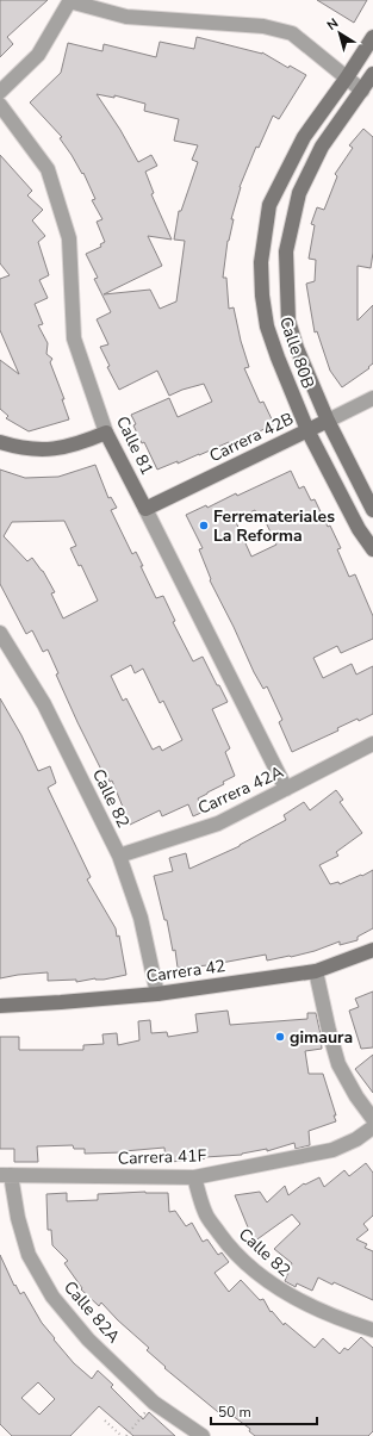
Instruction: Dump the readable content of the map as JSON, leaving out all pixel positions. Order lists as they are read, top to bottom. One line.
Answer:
{"streets":{"main road":["Calle 80B","Carrera 42B","Calle 81","Carrera 42"],"street":["Carrera 42A","Calle 82","Carrera 41F","Calle 82A"]},"crossings":[["Calle 80B","Carrera 42B"],["Carrera 42B","Calle 81"],["Calle 81","Carrera 42A"],["Carrera 42A","Calle 82"],["Calle 82","Carrera 42"],["Calle 82","Carrera 41F"],["Carrera 41F","Calle 82A"]],"places":["Ferremateriales La Reforma","gimaura"],"scale_bar":"50 m","north":"top left"}
